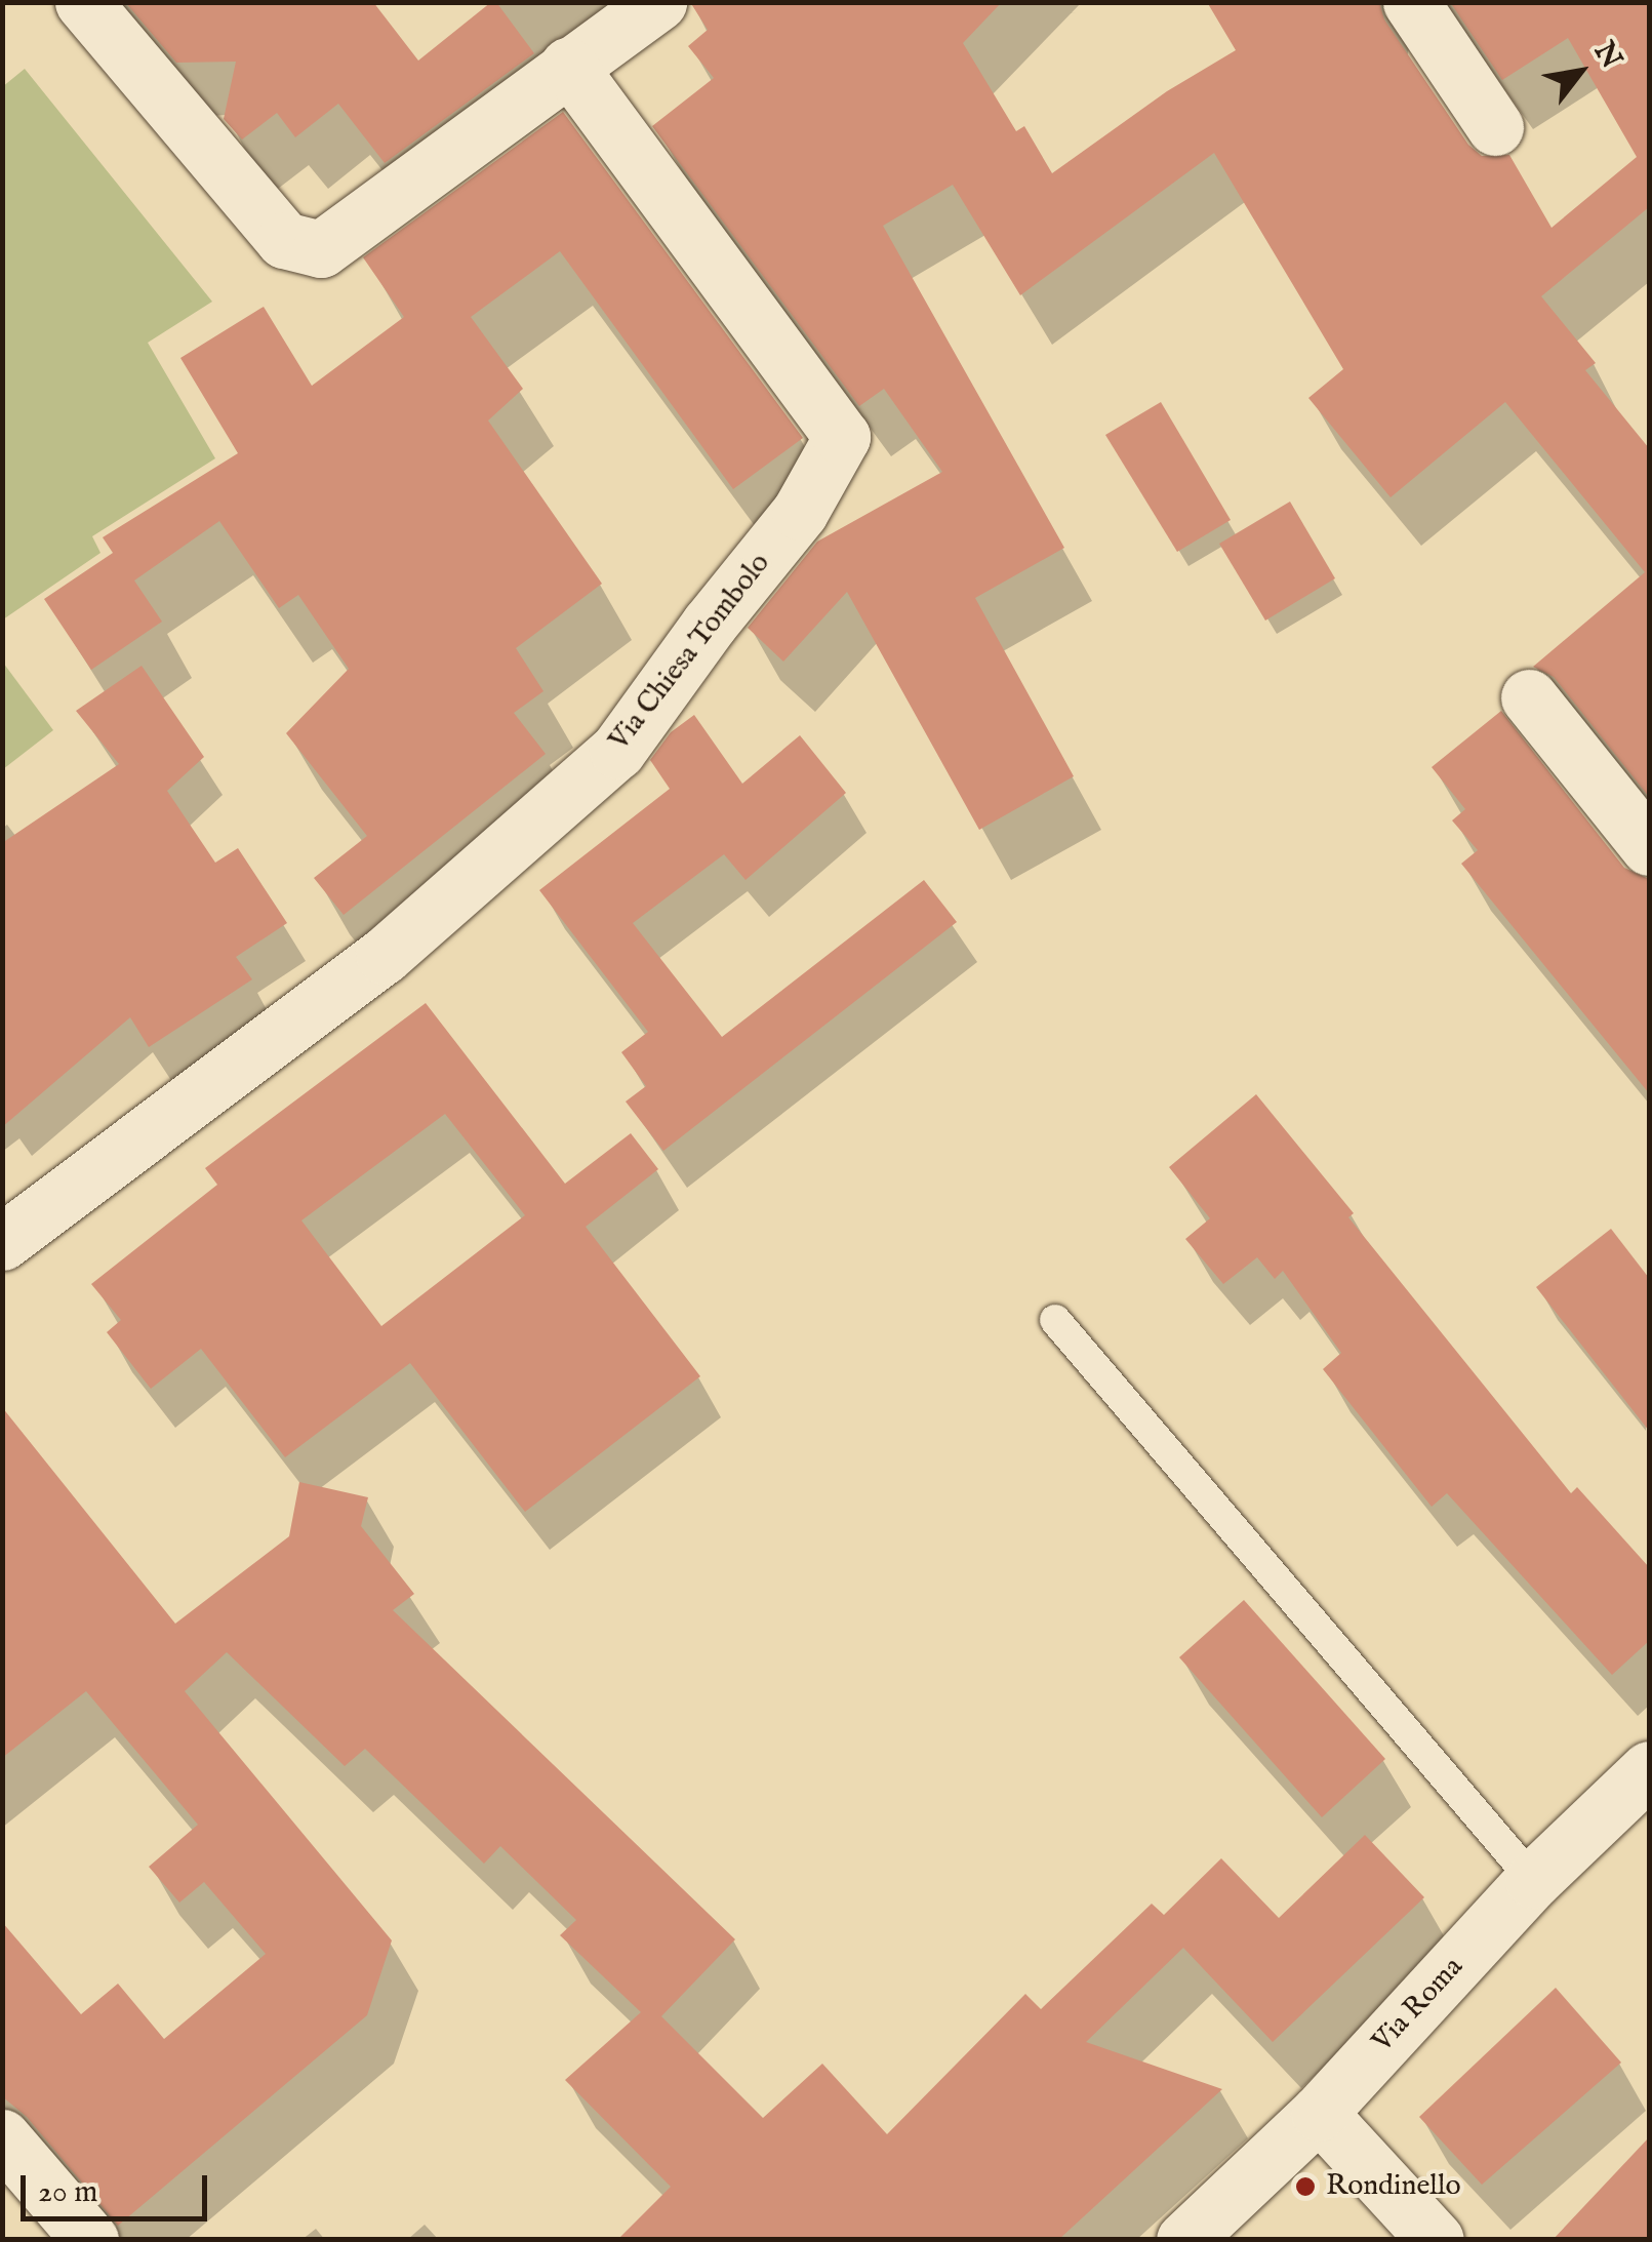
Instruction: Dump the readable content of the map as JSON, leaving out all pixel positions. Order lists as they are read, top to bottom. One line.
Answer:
{"streets":{"street":["Via Chiesa Tombolo","Via Roma"]},"places":["Rondinello"],"scale_bar":"20 m","north":"top right"}
